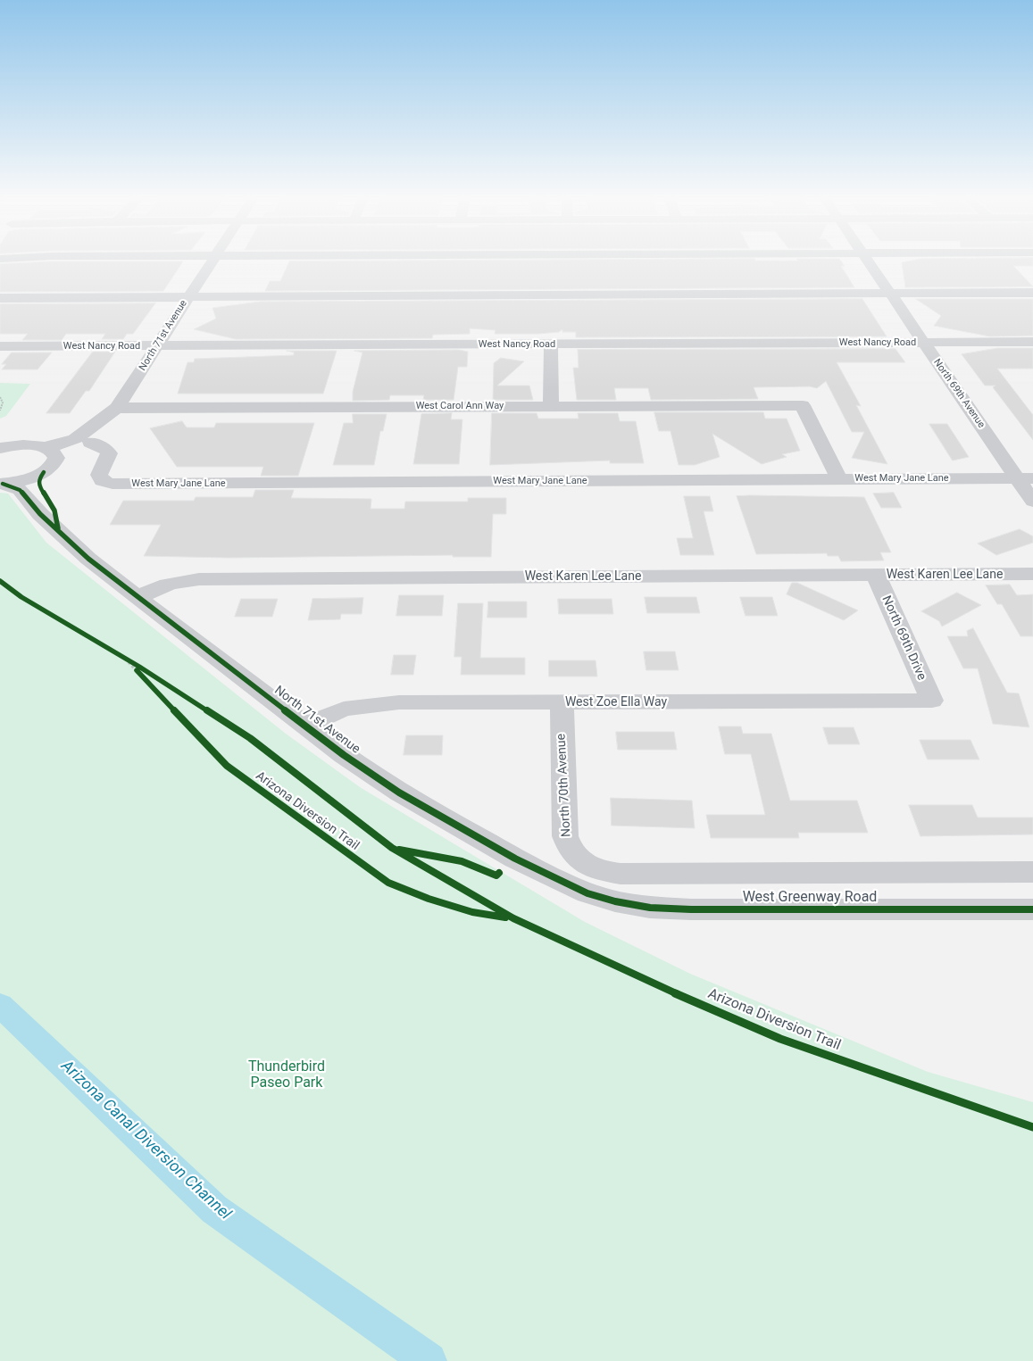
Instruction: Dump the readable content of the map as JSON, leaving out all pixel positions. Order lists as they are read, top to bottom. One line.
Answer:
{"streets":{"street":["North 71st Avenue","West Nancy Road","North 69th Avenue","West Carol Ann Way","West Mary Jane Lane","West Karen Lee Lane","North 69th Drive","West Zoe Ella Way","North 70th Avenue","West Greenway Road"],"cycle path":["Arizona Diversion Trail"]},"crossings":[["North 71st Avenue","West Nancy Road"],["North 71st Avenue","West Carol Ann Way"],["North 71st Avenue","West Mary Jane Lane"],["North 71st Avenue","West Karen Lee Lane"],["North 71st Avenue","West Zoe Ella Way"],["North 71st Avenue","West Greenway Road"],["West Nancy Road","North 69th Avenue"],["North 69th Avenue","West Mary Jane Lane"],["West Carol Ann Way","West Mary Jane Lane"],["West Karen Lee Lane","North 69th Drive"],["North 69th Drive","West Zoe Ella Way"],["West Zoe Ella Way","North 70th Avenue"],["North 70th Avenue","West Greenway Road"]],"water":["Arizona Canal Diversion Channel"],"parks":["Thunderbird Paseo Park"]}
